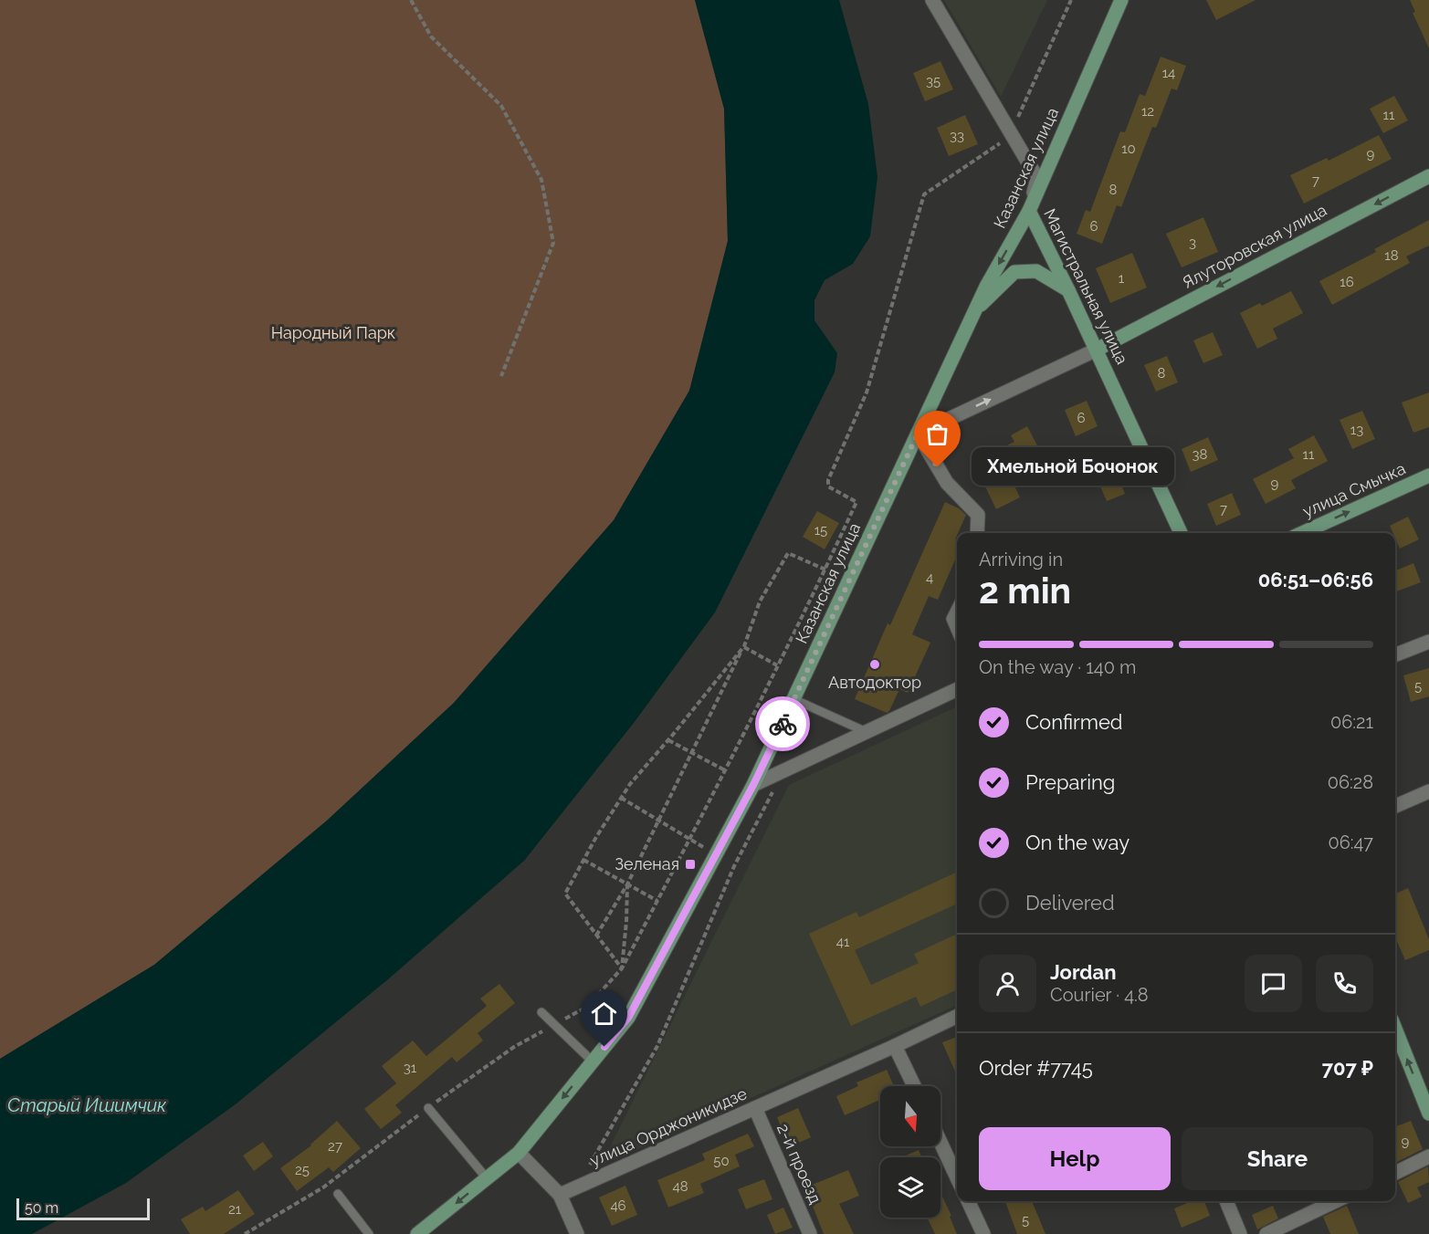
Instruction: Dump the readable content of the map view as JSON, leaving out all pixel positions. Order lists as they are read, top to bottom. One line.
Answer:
{"streets":{"main road":["Казанская улица","Ялуторовская улица","Магистральная улица","улица Смычка"],"street":["улица Орджоникидзе","2-й проезд"]},"crossings":[["Казанская улица","Магистральная улица"],["Ялуторовская улица","Магистральная улица"],["улица Орджоникидзе","2-й проезд"]],"one_way":["Ялуторовская улица","улица Смычка"],"water":["Старый Ишимчик"],"parks":["Народный Парк"],"places":{"other":["Хмельной Бочонок","Автодоктор"],"transit":["Зеленая"]},"house_numbers":["14","35","12","11","33","10","9","7","8","6","3","18","1","16","8","6","13","38","11","9","7","15","4","5","41","31","9","27","50","25","48","46","21","5"],"scale_bar":"50 m","north":"bottom","page":{"bubble":"Хмельной Бочонок","heading":["2 min","Arriving in","06:51–06:56"],"panel":["Jordan","Courier · 4.8","Order #7745","707 ₽"],"bar":"On the way · 140 m","list":[["Confirmed","06:21"],["Preparing","06:28"],["On the way","06:47"],"Delivered"],"buttons":["Help","Share"],"scale":"50 m"}}
